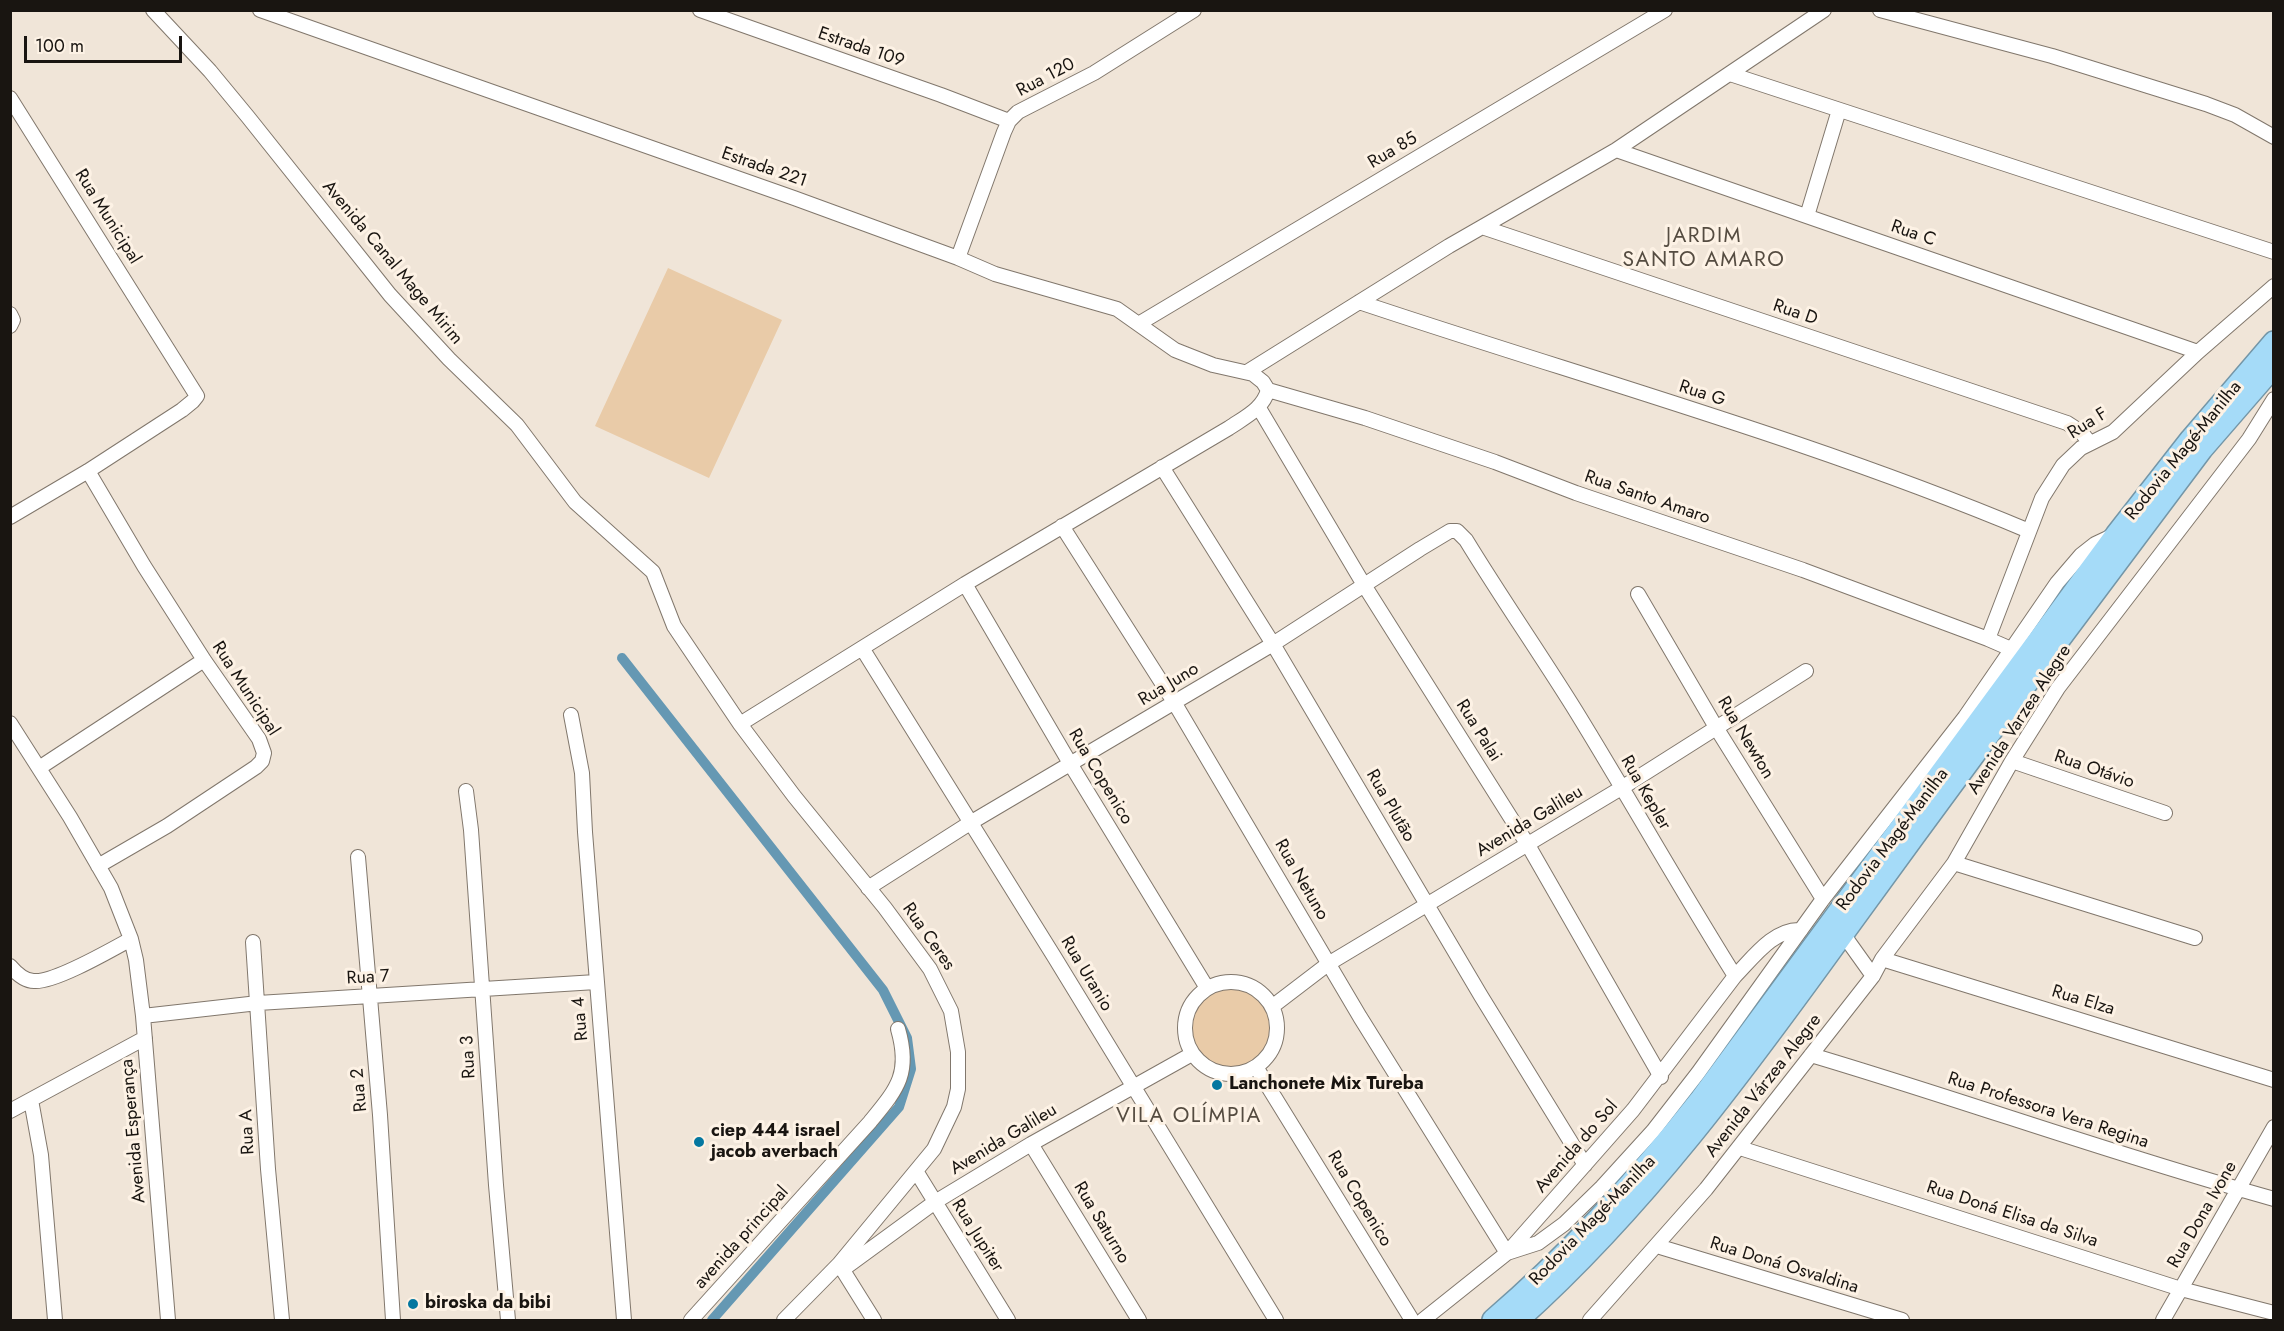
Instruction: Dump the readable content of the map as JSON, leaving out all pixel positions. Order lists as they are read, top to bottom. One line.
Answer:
{"streets":{"highway":["Rodovia Magé-Manilha"],"street":["Estrada 109","Rua 120","Rua 85","Estrada 221","Rua Municipal","Rua C","Avenida Canal Mage Mirim","Rua D","Rua G","Rua F","Rua Santo Amaro","Rua Juno","Avenida Varzea Alegre","Rua Palai","Rua Newton","Rua Otávio","Rua Copenico","Rua Kepler","Rua Plutão","Avenida Galileu","Rua Netuno","Rua Ceres","Rua Uranio","Rua 7","Rua Elza","Rua 4","Rua 3","Avenida Várzea Alegre","Rua 2","Rua Professora Vera Regina","Avenida Esperança","Rua A","Avenida do Sol","Rua Doná Elisa da Silva","Rua Dona Ivone","Rua Saturno","Rua Jupiter","avenida principal","Rua Doná Osvaldina"]},"crossings":[["Estrada 109","Rua 120"],["Rua 120","Estrada 221"],["Rua 85","Estrada 221"],["Rua C","Rua F"],["Avenida Canal Mage Mirim","Rua Ceres"],["Rua D","Rua F"],["Rua G","Rua F"],["Rua F","Rua Santo Amaro"],["Rua Juno","Rua Palai"],["Rua Juno","Rua Copenico"],["Rua Juno","Rua Kepler"],["Rua Juno","Rua Plutão"],["Rua Juno","Rua Netuno"],["Rua Juno","Rua Ceres"],["Rua Juno","Rua Uranio"],["Avenida Varzea Alegre","Rua Otávio"],["Avenida Varzea Alegre","Avenida Várzea Alegre"],["Rua Palai","Avenida Galileu"],["Rua Palai","Avenida do Sol"],["Rua Newton","Avenida Galileu"],["Rua Copenico","Avenida Galileu"],["Rua Kepler","Avenida Galileu"],["Rua Kepler","Avenida do Sol"],["Rua Plutão","Avenida Galileu"],["Rua Plutão","Avenida do Sol"],["Avenida Galileu","Rua Netuno"],["Avenida Galileu","Rua Ceres"],["Avenida Galileu","Rua Uranio"],["Avenida Galileu","Rua Saturno"],["Avenida Galileu","Rua Jupiter"],["Rua Netuno","Avenida do Sol"],["Rua Ceres","Rua Jupiter"],["Rua 7","Rua 4"],["Rua 7","Rua 3"],["Rua 7","Rua 2"],["Rua 7","Avenida Esperança"],["Rua 7","Rua A"],["Rua Elza","Avenida Várzea Alegre"],["Avenida Várzea Alegre","Rua Professora Vera Regina"],["Avenida Várzea Alegre","Rua Doná Elisa da Silva"],["Avenida Várzea Alegre","Rua Doná Osvaldina"],["Rua Professora Vera Regina","Rua Dona Ivone"],["Rua Doná Elisa da Silva","Rua Dona Ivone"]],"districts":["JARDIM SANTO AMARO","VILA OLÍMPIA"],"places":["Lanchonete Mix Tureba","ciep 444 israel jacob averbach","biroska da bibi"],"scale_bar":"100 m"}
